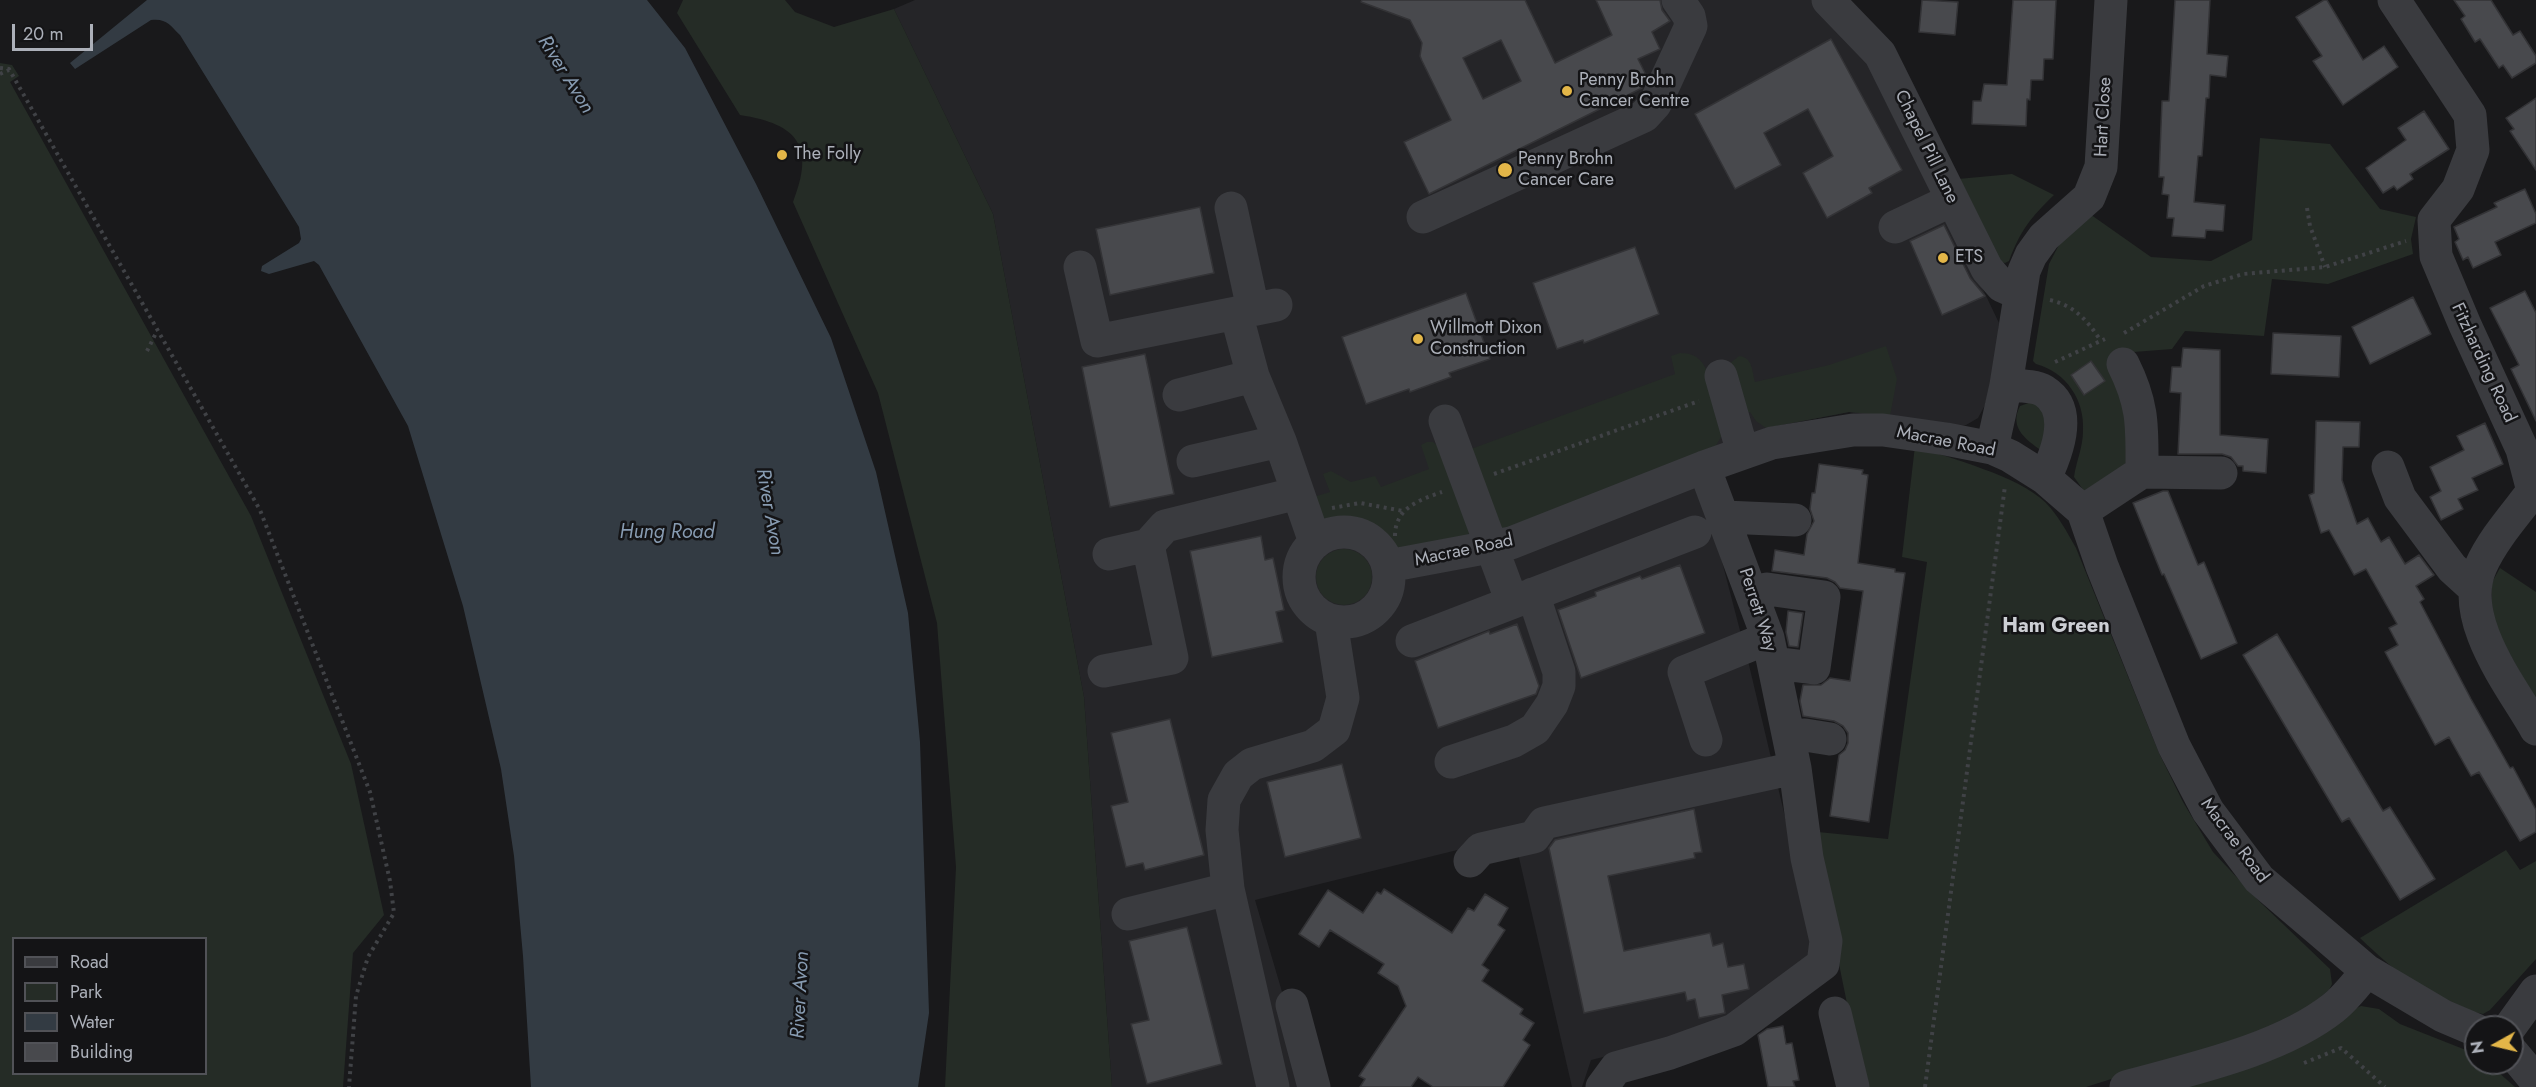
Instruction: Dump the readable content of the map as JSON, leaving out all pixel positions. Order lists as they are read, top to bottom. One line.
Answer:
{"streets":{"street":["Hart Close","Chapel Pill Lane","Fitzharding Road","Macrae Road","Perrett Way"]},"crossings":[["Hart Close","Chapel Pill Lane"],["Hart Close","Macrae Road"],["Macrae Road","Perrett Way"]],"districts":["Ham Green"],"water":["River Avon","Hung Road"],"places":["Penny Brohn Cancer Centre","The Folly","Penny Brohn Cancer Care","ETS","Willmott Dixon Construction"],"legend":["Road","Park","Water","Building"],"scale_bar":"20 m","north":"left"}
